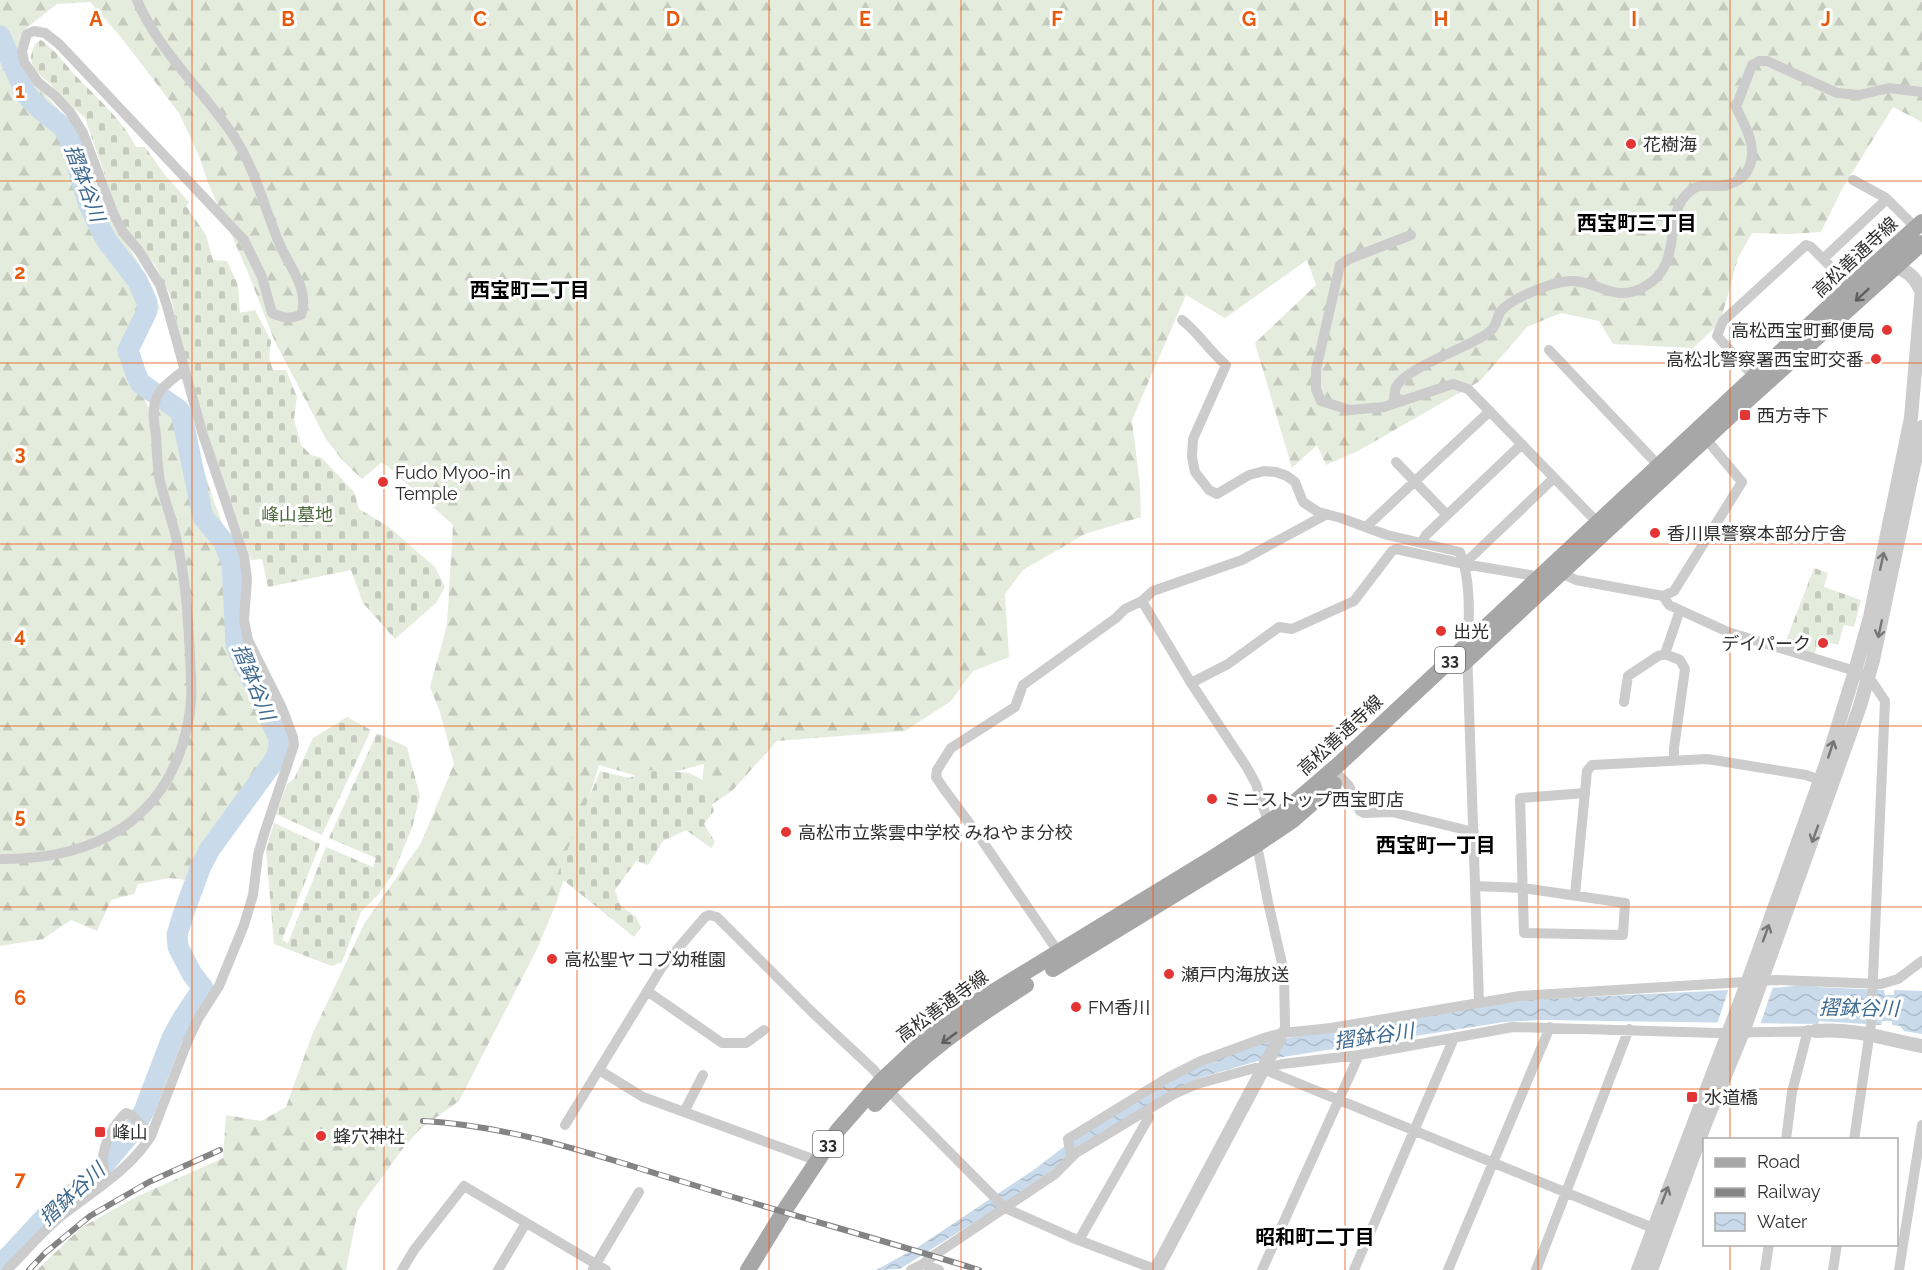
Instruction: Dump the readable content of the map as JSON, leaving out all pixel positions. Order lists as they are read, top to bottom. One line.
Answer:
{"streets":{"main road":["高松善通寺線","33"]},"districts":["西宝町三丁目","西宝町二丁目","西宝町一丁目","昭和町二丁目"],"water":["摺鉢谷川"],"parks":["峰山墓地"],"places":{"other":["花樹海","高松西宝町郵便局","高松北警察署西宝町交番","Fudo Myoo-in Temple","香川県警察本部分庁舎","出光","デイパーク","ミニストップ西宝町店","高松市立紫雲中学校 みねやま分校","高松聖ヤコブ幼稚園","瀬戸内海放送","FM香川","蜂穴神社"],"transit":["西方寺下","水道橋","峰山"]},"legend":["Road","Railway","Water"],"grid":{"columns":["A","B","C","D","E","F","G","H","I","J"],"rows":["1","2","3","4","5","6","7"]}}
